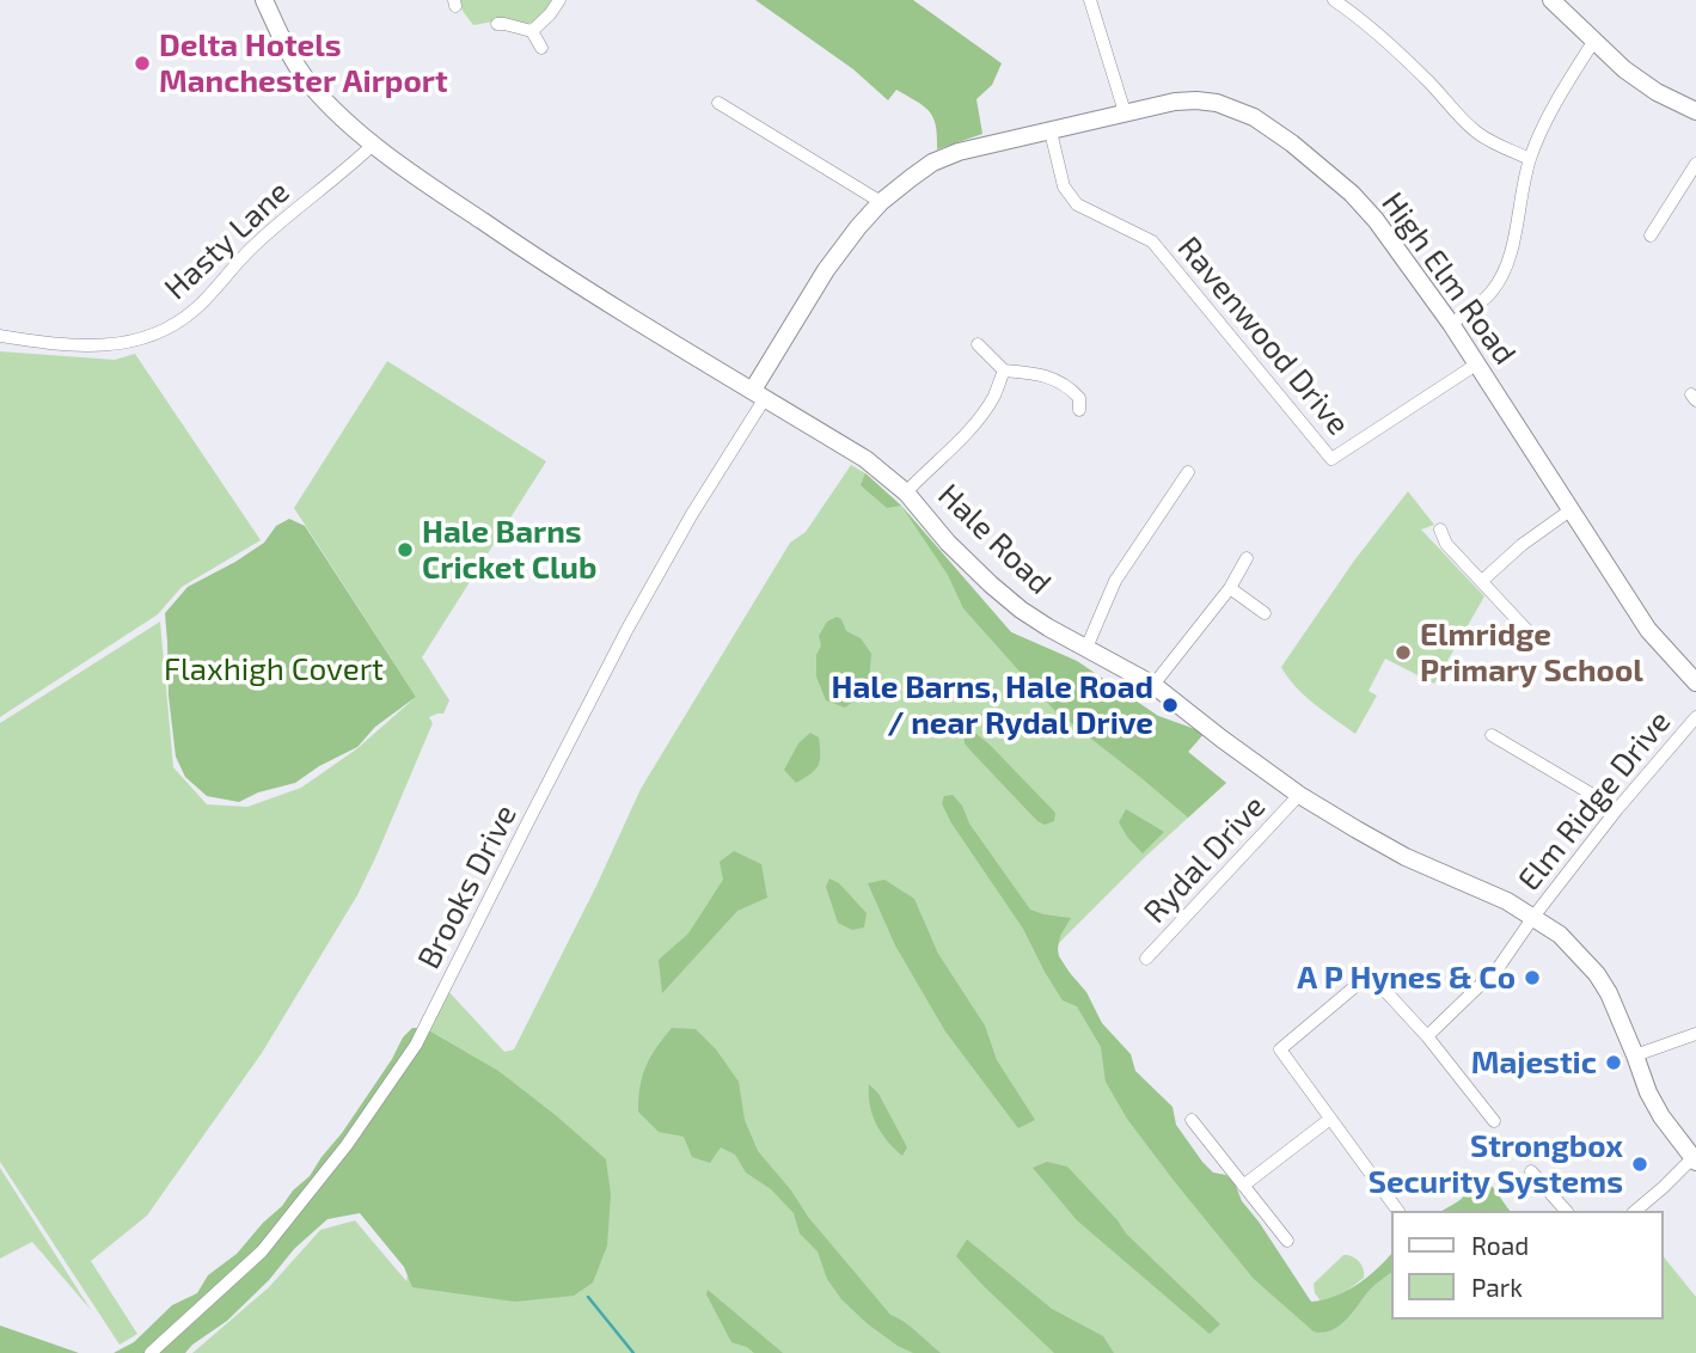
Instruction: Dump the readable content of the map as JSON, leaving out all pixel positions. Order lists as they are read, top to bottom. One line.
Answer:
{"streets":{"main road":["High Elm Road","Hale Road"],"street":["Hasty Lane","Ravenwood Drive","Elm Ridge Drive","Rydal Drive","Brooks Drive"]},"crossings":[["Hasty Lane","Hale Road"],["High Elm Road","Ravenwood Drive"],["High Elm Road","Hale Road"],["High Elm Road","Brooks Drive"],["Hale Road","Elm Ridge Drive"],["Hale Road","Rydal Drive"],["Hale Road","Brooks Drive"]],"parks":["Flaxhigh Covert"],"places":["Delta Hotels Manchester Airport","Hale Barns Cricket Club","Elmridge Primary School","Hale Barns, Hale Road / near Rydal Drive","A P Hynes & Co","Majestic","Strongbox Security Systems"],"legend":["Road","Park"]}
